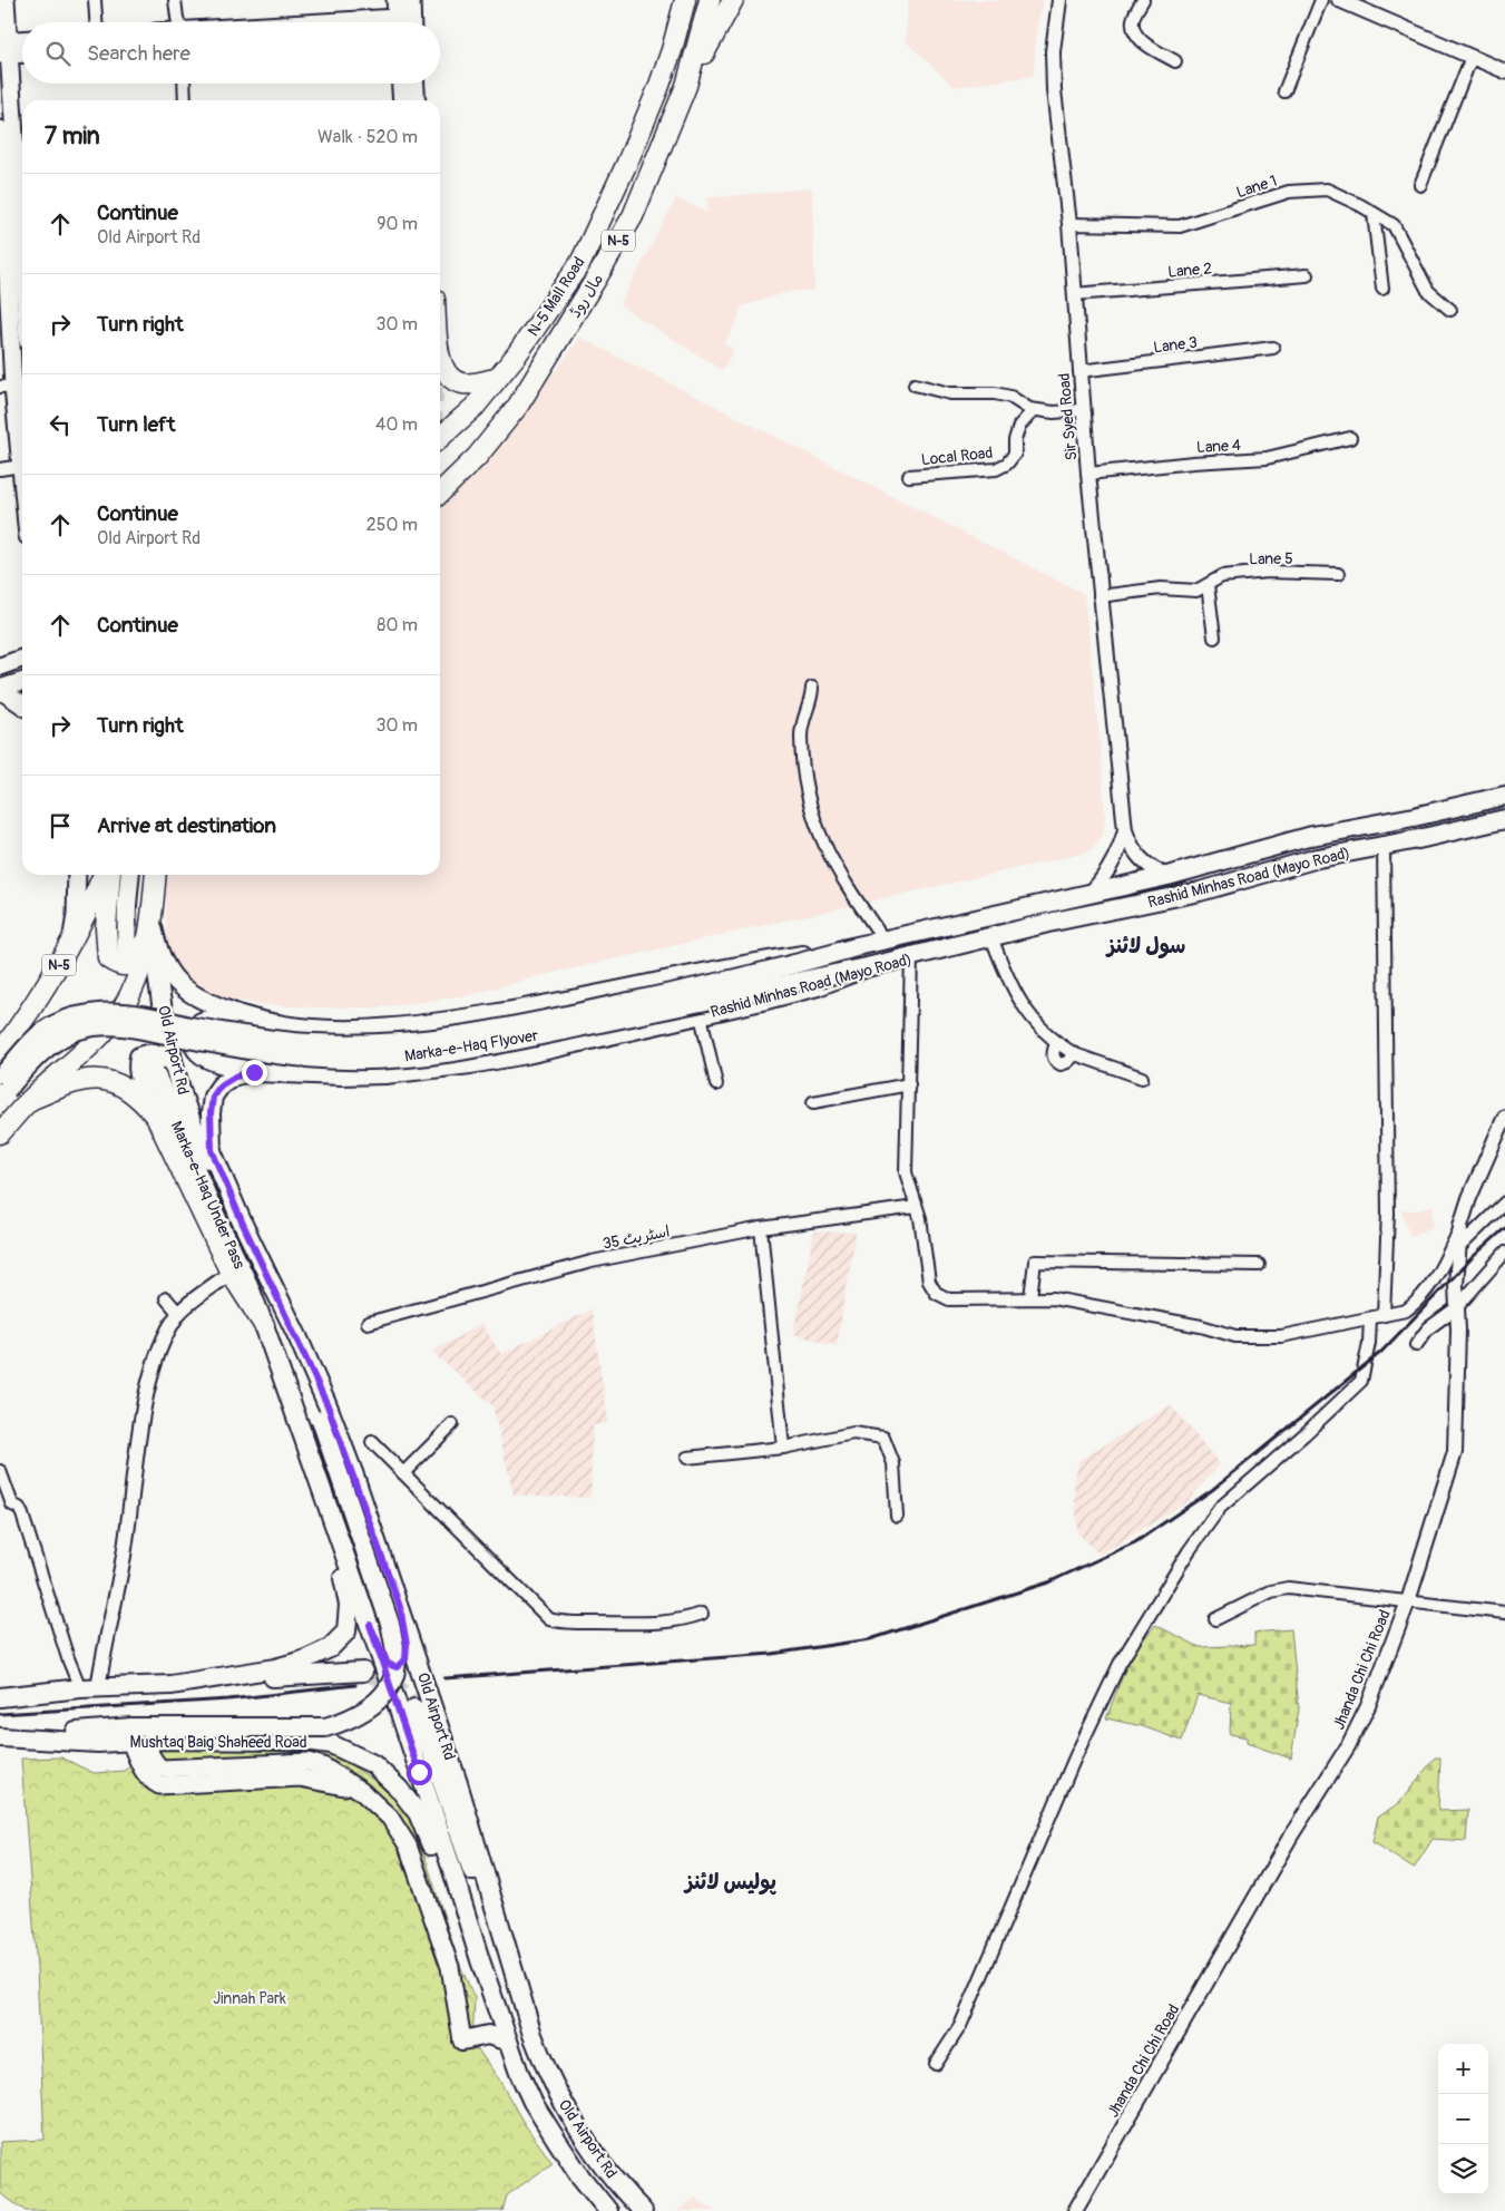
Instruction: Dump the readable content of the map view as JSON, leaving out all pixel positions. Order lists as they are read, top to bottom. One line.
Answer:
{"streets":{"highway":["N-5","مال روڈ","N-5 Mall Road"],"main road":["Rashid Minhas Road (Mayo Road)","Marka-e-Haq Flyover","Old Airport Rd","Marka-e-Haq Under Pass","Mushtaq Baig Shaheed Road"],"street":["Lane 1","Lane 2","Lane 3","Sir Syed Road","Lane 4","Local Road","Lane 5","اسٹریٹ 35","Jhanda Chi Chi Road"]},"crossings":[["Lane 1","Sir Syed Road"],["Lane 2","Sir Syed Road"],["Lane 3","Sir Syed Road"],["Sir Syed Road","Lane 4"],["Sir Syed Road","Lane 5"],["Sir Syed Road","Rashid Minhas Road (Mayo Road)"],["Rashid Minhas Road (Mayo Road)","Marka-e-Haq Flyover"],["Rashid Minhas Road (Mayo Road)","Old Airport Rd"],["Old Airport Rd","Marka-e-Haq Under Pass"],["Old Airport Rd","Mushtaq Baig Shaheed Road"]],"districts":["سول لائنز","پولیس لائنز"],"parks":["Jinnah Park"],"page":{"search":"Search here","heading":["7 min","Walk · 520 m"],"list":[["Continue","Old Airport Rd","90 m"],["Turn right","30 m"],["Turn left","40 m"],["Continue","Old Airport Rd","250 m"],["Continue","80 m"],["Turn right","30 m"],"Arrive at destination"],"map_buttons":["+","−"]}}
